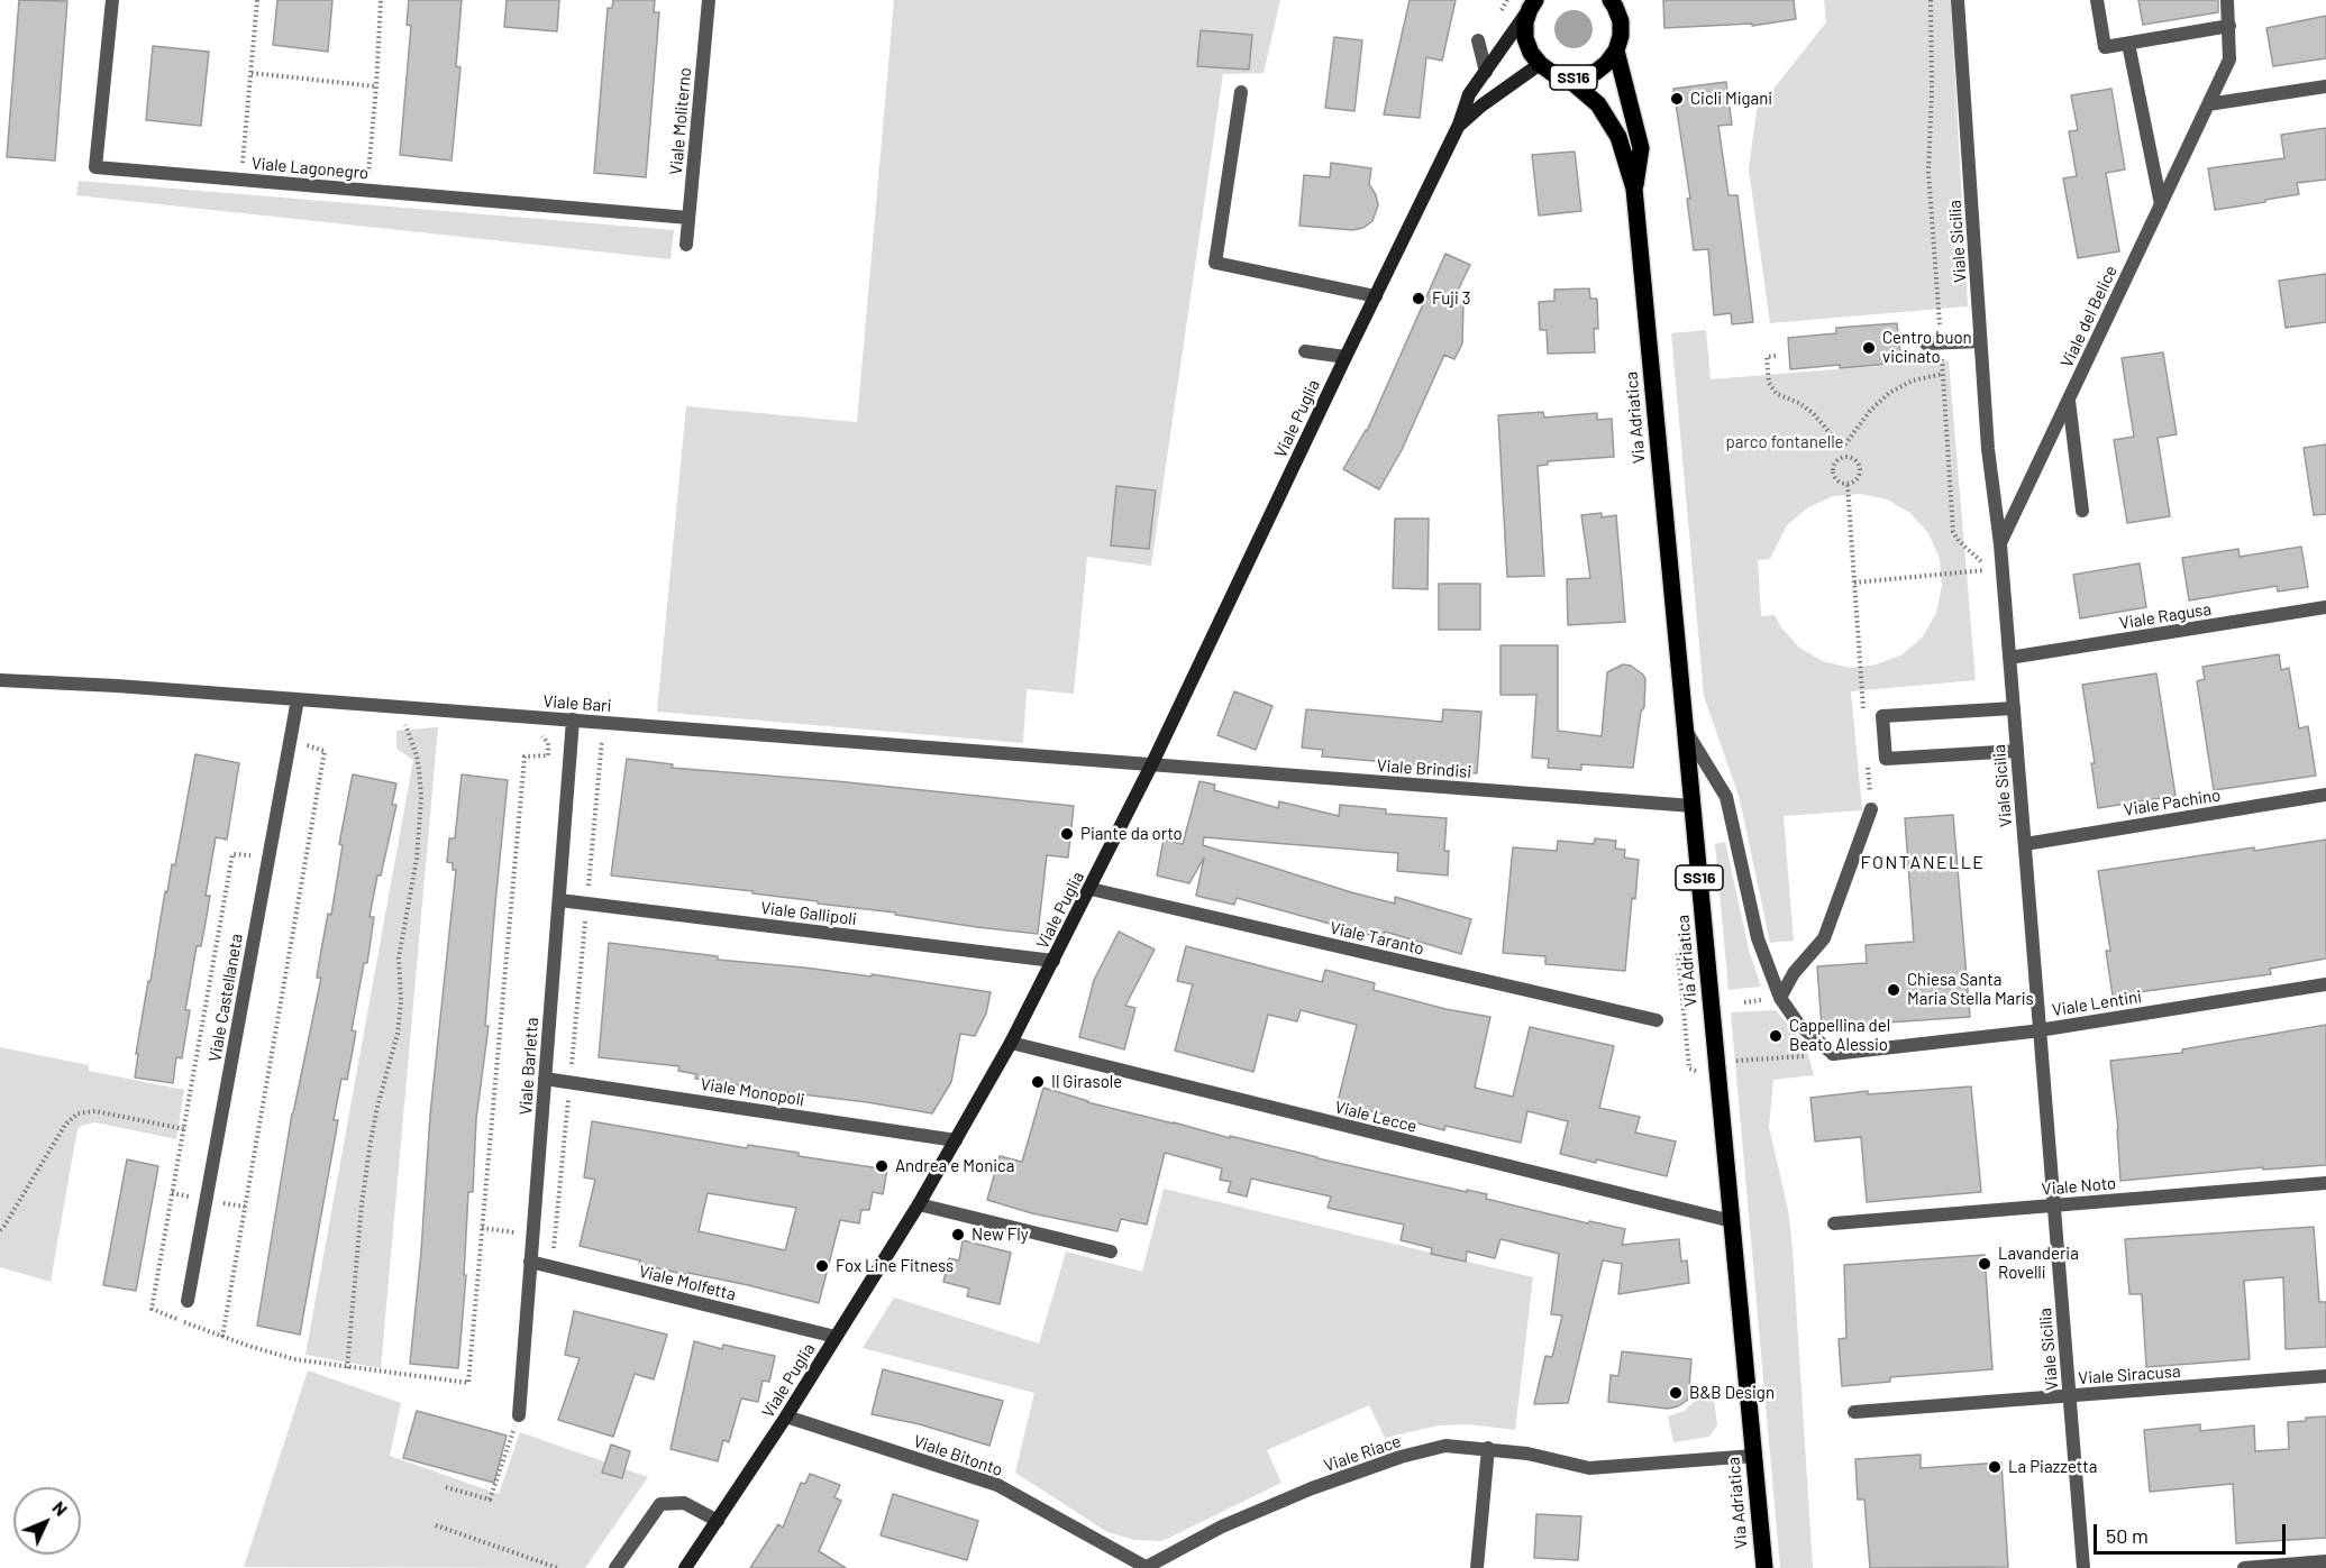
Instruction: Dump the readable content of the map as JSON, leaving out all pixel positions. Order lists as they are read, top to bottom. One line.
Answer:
{"streets":{"main road":["SS16","Via Adriatica","Viale Puglia"],"street":["Viale Moliterno","Viale Lagonegro","Viale Sicilia","Viale del Belice","Viale Ragusa","Viale Bari","Viale Brindisi","Viale Pachino","Viale Gallipoli","Viale Taranto","Viale Castellaneta","Viale Lentini","Viale Barletta","Viale Monopoli","Viale Lecce","Viale Noto","Viale Molfetta","Viale Siracusa","Viale Riace","Viale Bitonto"]},"crossings":[["SS16","Via Adriatica"],["SS16","Viale Puglia"],["Viale Moliterno","Viale Lagonegro"],["Viale Sicilia","Viale del Belice"],["Viale Sicilia","Viale Ragusa"],["Viale Sicilia","Viale Pachino"],["Viale Sicilia","Viale Lentini"],["Viale Sicilia","Viale Noto"],["Viale Sicilia","Viale Siracusa"],["Via Adriatica","Viale Brindisi"],["Via Adriatica","Viale Lecce"],["Via Adriatica","Viale Riace"],["Viale Puglia","Viale Bari"],["Viale Puglia","Viale Brindisi"],["Viale Puglia","Viale Gallipoli"],["Viale Puglia","Viale Taranto"],["Viale Puglia","Viale Monopoli"],["Viale Puglia","Viale Lecce"],["Viale Puglia","Viale Molfetta"],["Viale Puglia","Viale Bitonto"],["Viale Bari","Viale Brindisi"],["Viale Bari","Viale Castellaneta"],["Viale Bari","Viale Barletta"],["Viale Gallipoli","Viale Barletta"],["Viale Barletta","Viale Monopoli"],["Viale Barletta","Viale Molfetta"],["Viale Riace","Viale Bitonto"]],"districts":["FONTANELLE"],"parks":["parco fontanelle"],"places":["Cicli Migani","Fuji 3","Centro buon vicinato","Piante da orto","Chiesa Santa Maria Stella Maris","Cappellina del Beato Alessio","Il Girasole","Andrea e Monica","New Fly","Lavanderia Rovelli","Fox Line Fitness","B&B Design","La Piazzetta"],"scale_bar":"50 m","north":"top right"}
